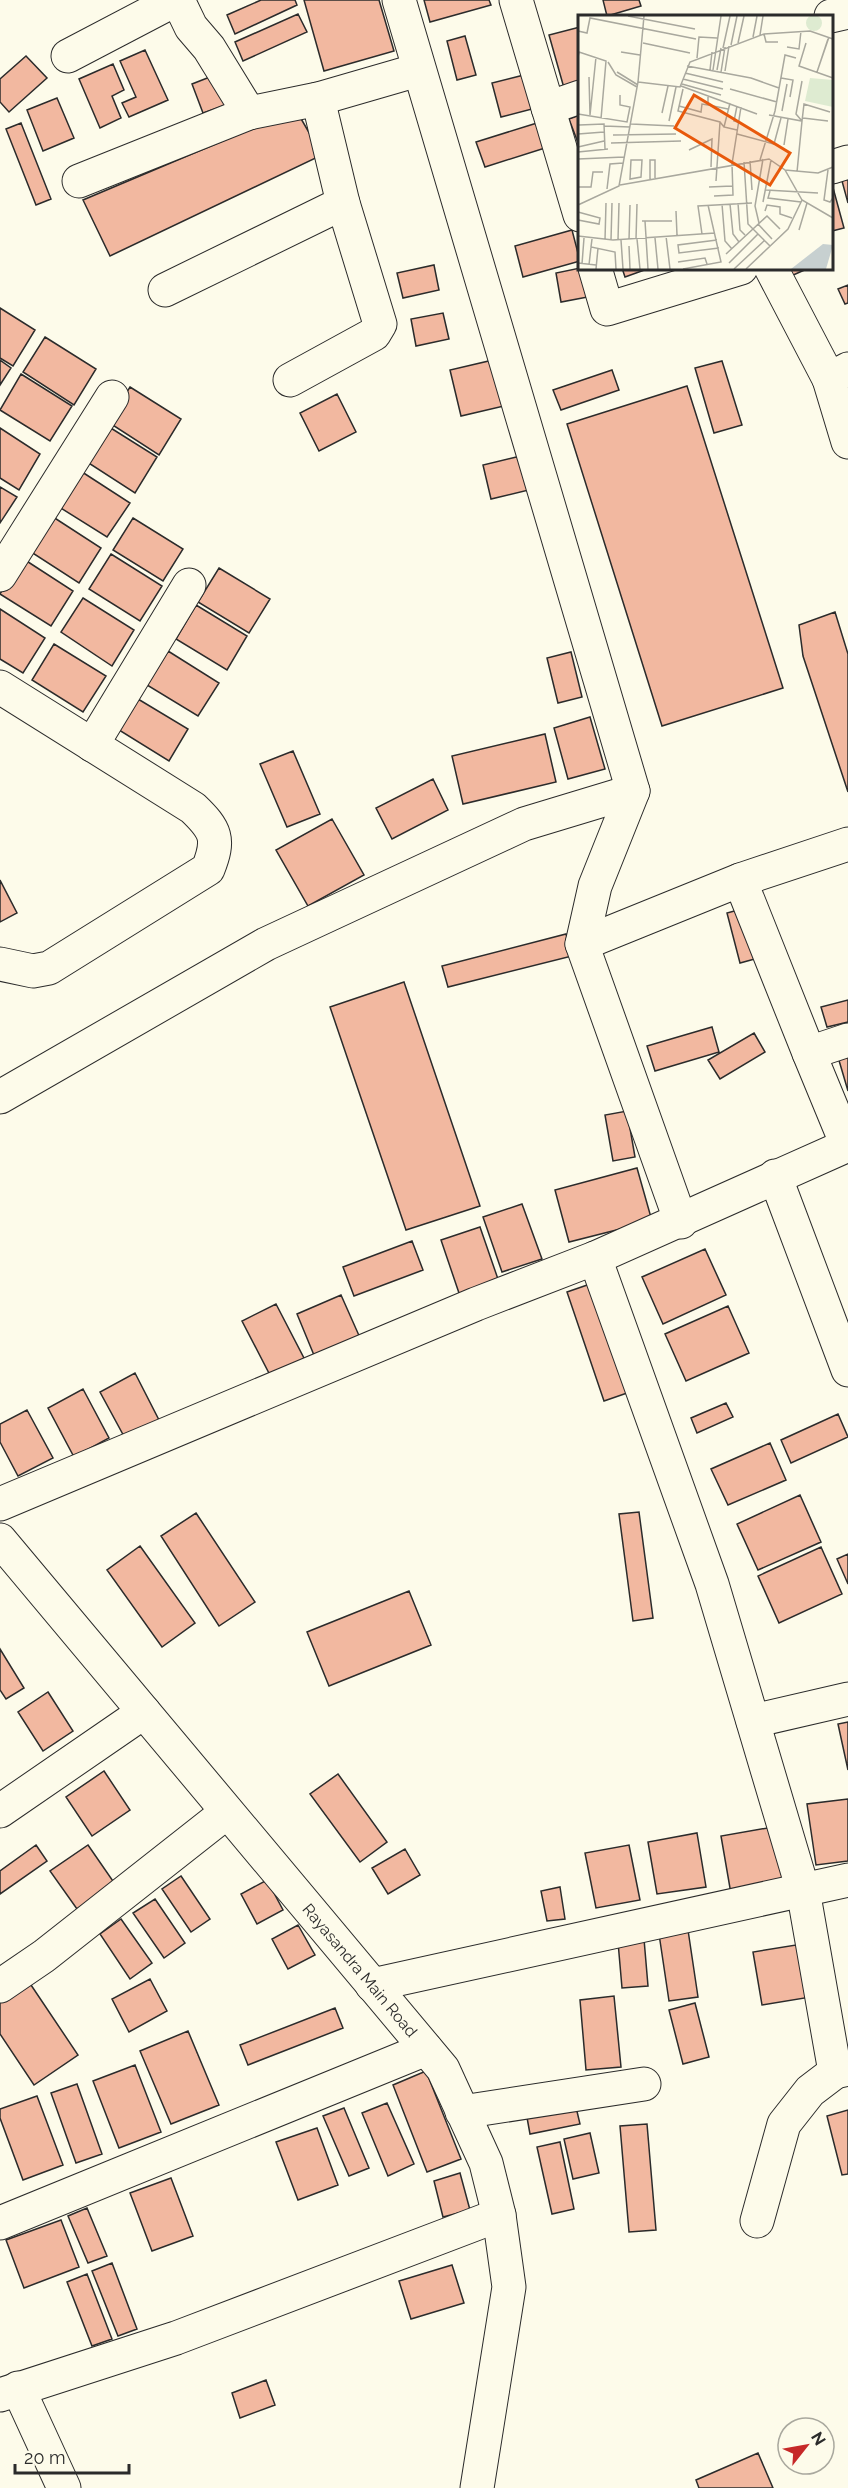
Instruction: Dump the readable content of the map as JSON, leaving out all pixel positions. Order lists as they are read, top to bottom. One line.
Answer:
{"streets":{"street":["Rayasandra Main Road"]},"scale_bar":"20 m","north":"top right"}
